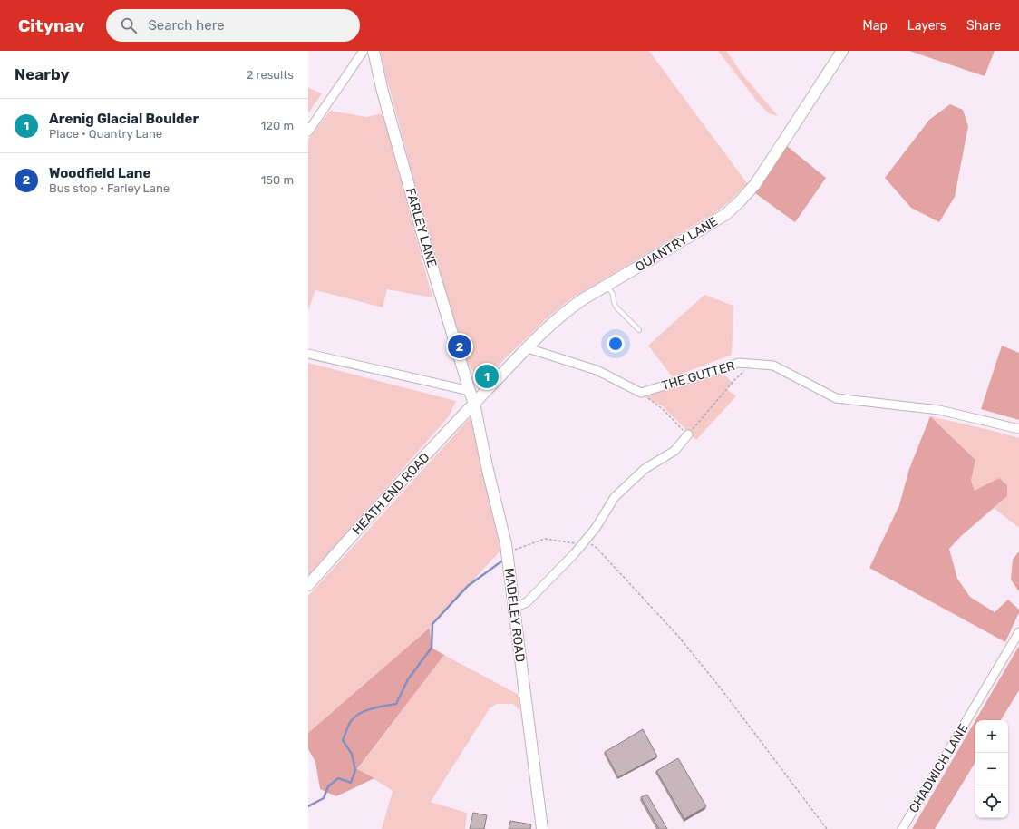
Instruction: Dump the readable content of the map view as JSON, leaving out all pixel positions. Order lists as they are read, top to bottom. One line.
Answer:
{"streets":{"street":["FARLEY LANE","QUANTRY LANE","THE GUTTER","HEATH END ROAD","MADELEY ROAD","CHADWICH LANE"]},"crossings":[["FARLEY LANE","QUANTRY LANE"],["FARLEY LANE","HEATH END ROAD"],["FARLEY LANE","MADELEY ROAD"],["QUANTRY LANE","HEATH END ROAD"],["QUANTRY LANE","MADELEY ROAD"],["HEATH END ROAD","MADELEY ROAD"]],"page":{"header":"Citynav","search":"Search here","nav":["Map","Layers","Share"],"heading":["Nearby","2 results"],"list":[{"mark":"1","name":"Arenig Glacial Boulder","note":"Place · Quantry Lane","value":"120 m"},{"mark":"2","name":"Woodfield Lane","note":"Bus stop · Farley Lane","value":"150 m"}],"pins":["2","1"],"map_buttons":["+","−"]}}
